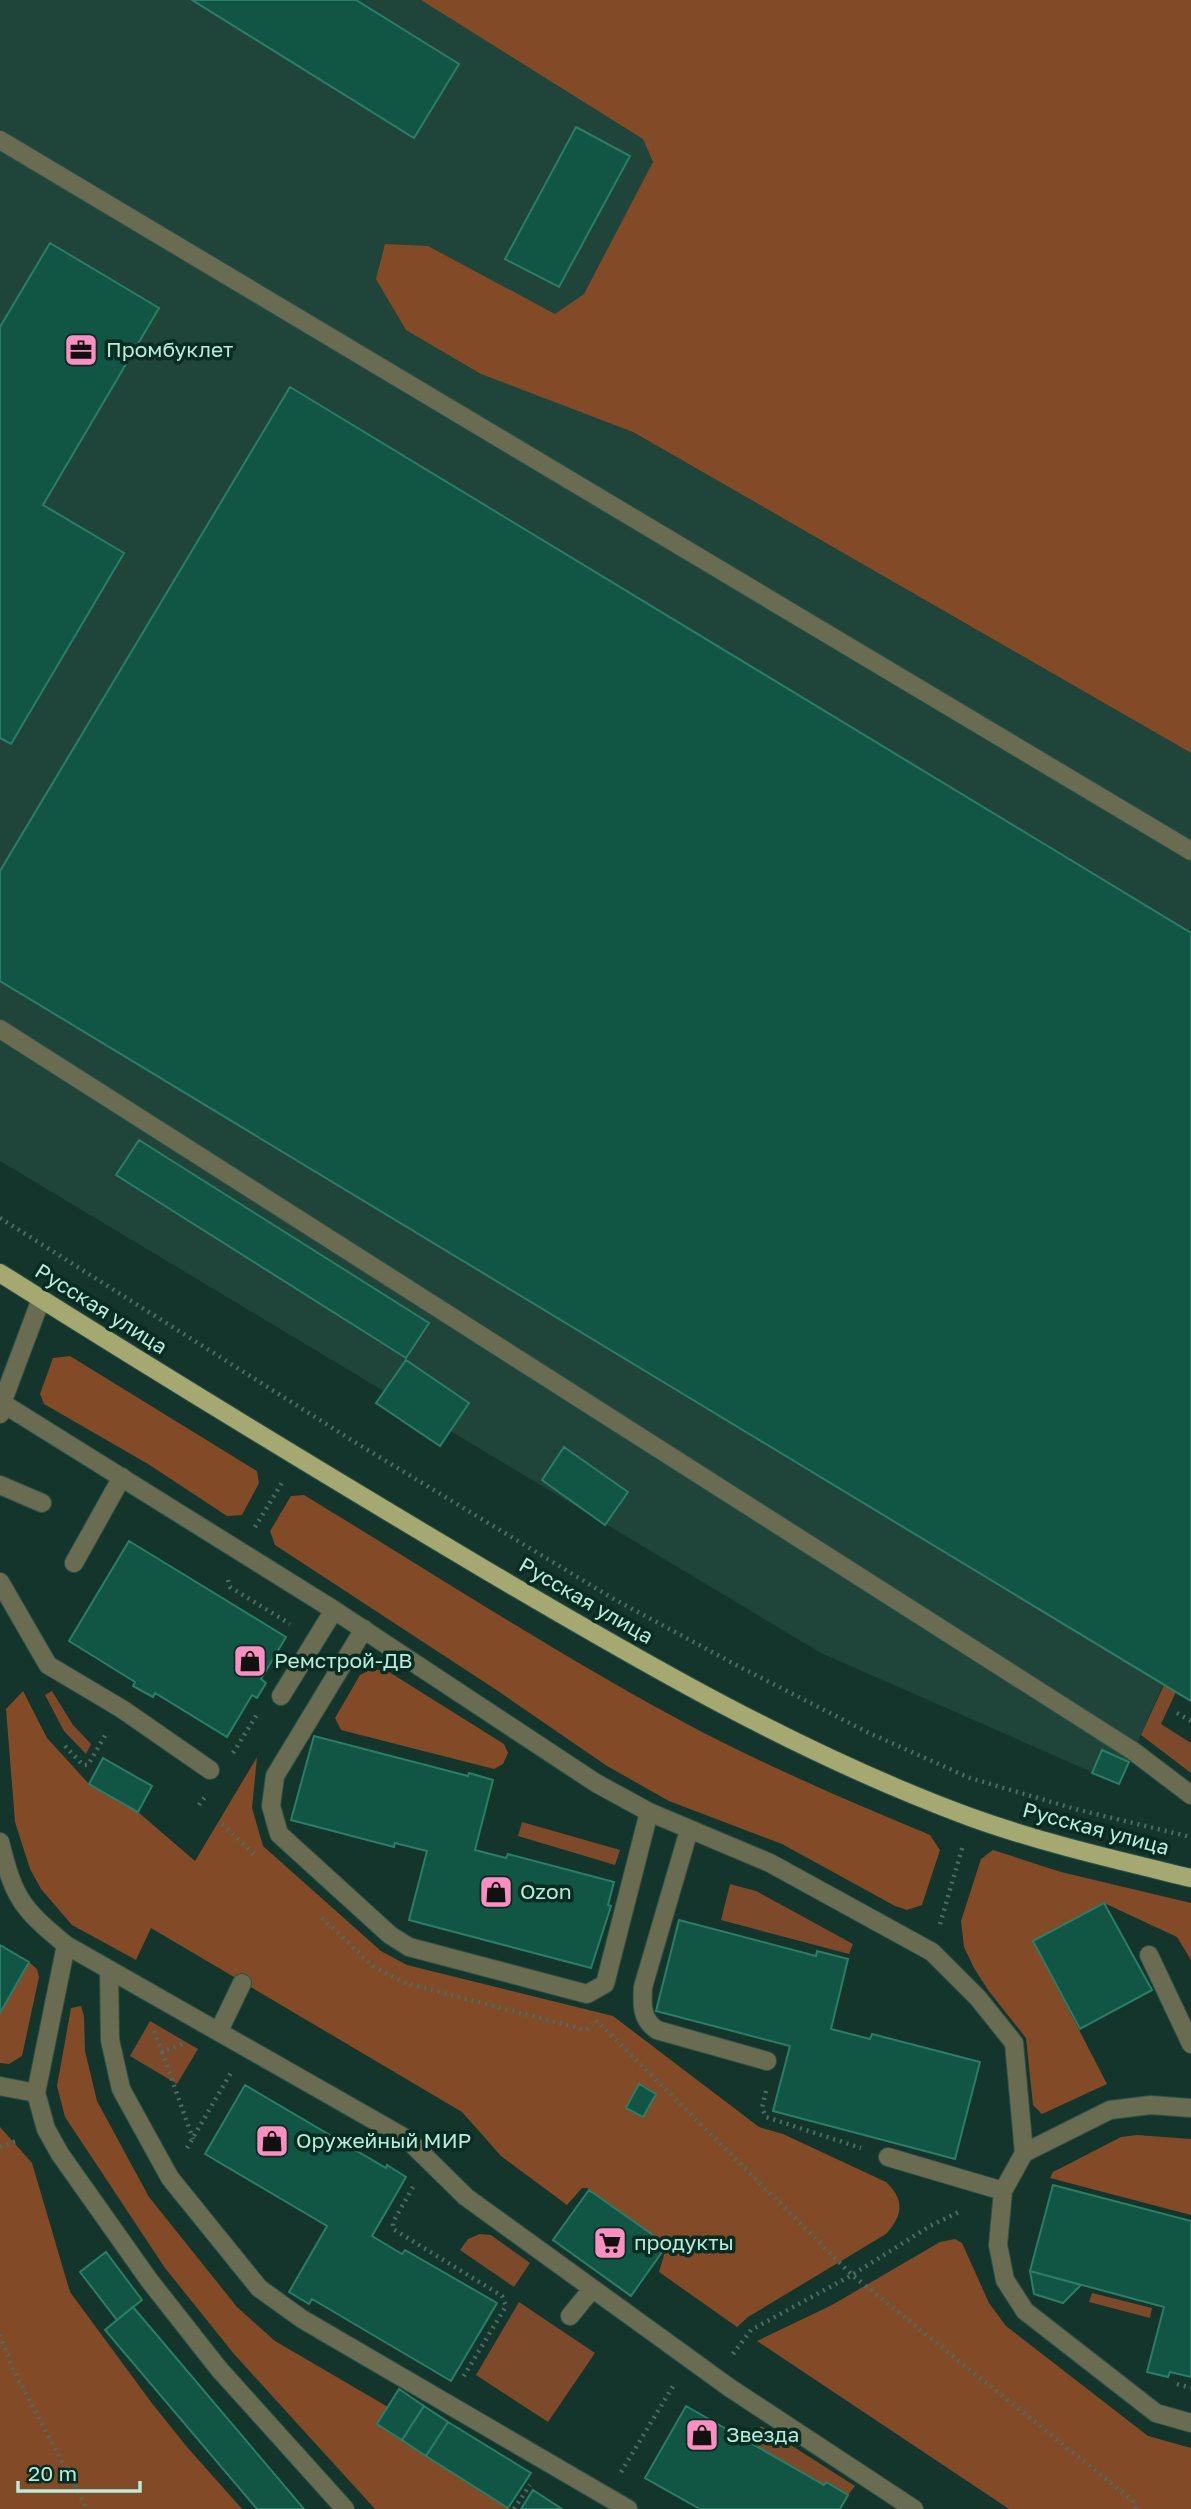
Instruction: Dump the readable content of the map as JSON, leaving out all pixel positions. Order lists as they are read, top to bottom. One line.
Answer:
{"streets":{"main road":["Русская улица"]},"places":{"office":["Промбуклет"],"shop":["Ремстрой-ДВ","Ozon","Оружейный МИР","Звезда"],"supermarket":["продукты"]},"scale_bar":"20 m"}
